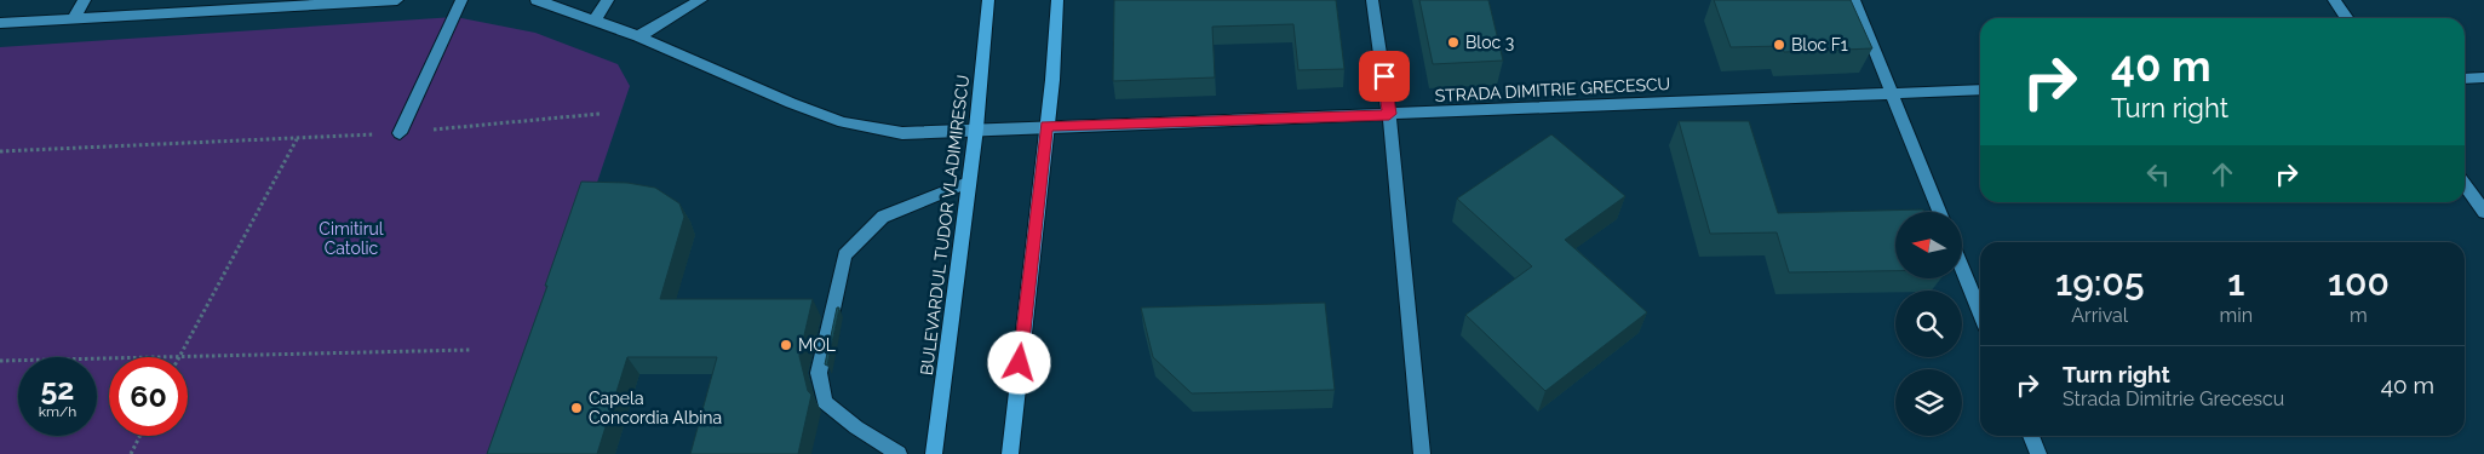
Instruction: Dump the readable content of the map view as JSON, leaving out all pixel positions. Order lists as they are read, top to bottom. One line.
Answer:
{"streets":{"main road":["BULEVARDUL TUDOR VLADIMIRESCU"],"street":["STRADA DIMITRIE GRECESCU"]},"crossings":[["STRADA DIMITRIE GRECESCU","BULEVARDUL TUDOR VLADIMIRESCU"]],"parks":["Cimitirul Catolic"],"places":["Bloc 3","Bloc F1","MOL","Capela Concordia Albina"],"north":"left","page":{"turn":["40 m","Turn right"],"eta":["19:05","Arrival","1","min","100","m"],"list":[{"name":"Turn right","note":"Strada Dimitrie Grecescu","value":"40 m"}],"speed":"52 km/h","limit":"60"}}
